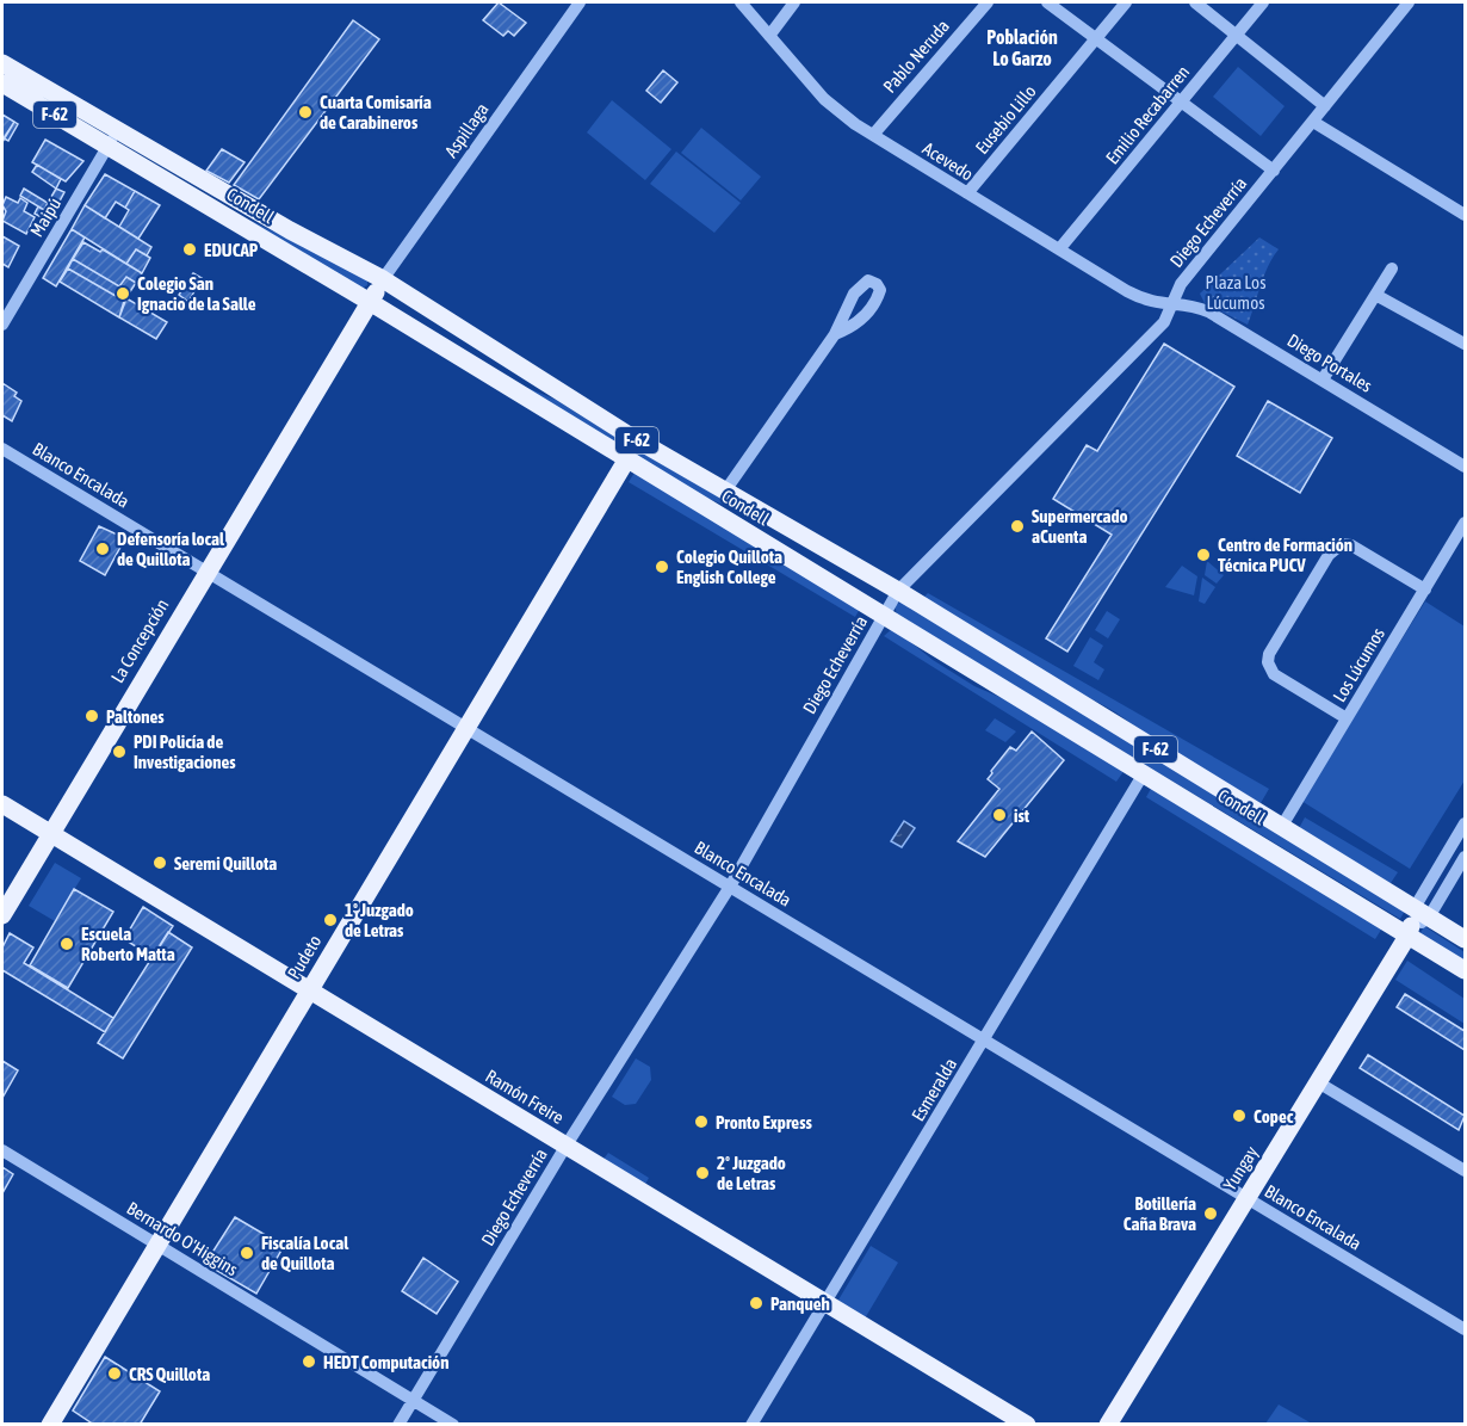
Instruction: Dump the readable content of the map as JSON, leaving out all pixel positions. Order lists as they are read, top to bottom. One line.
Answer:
{"streets":{"main road":["F-62","Condell","La Concepción","Pudeto","Ramón Freire","Yungay"],"street":["Pablo Neruda","Emilio Recabarren","Eusebio Lillo","Aspillaga","Acevedo","Maipú","Diego Echeverría","Diego Portales","Blanco Encalada","Los Lúcumos","Esmeralda","Bernardo O'Higgins"]},"crossings":[["Pablo Neruda","Acevedo"],["Emilio Recabarren","Acevedo"],["Eusebio Lillo","Acevedo"],["Aspillaga","Condell"],["Aspillaga","La Concepción"],["Acevedo","Diego Echeverría"],["Acevedo","Diego Portales"],["Condell","Maipú"],["Condell","Diego Echeverría"],["Condell","La Concepción"],["Condell","Los Lúcumos"],["Condell","Pudeto"],["Condell","Esmeralda"],["Condell","Yungay"],["Diego Echeverría","Diego Portales"],["Diego Echeverría","Blanco Encalada"],["Diego Echeverría","Ramón Freire"],["Diego Echeverría","Bernardo O'Higgins"],["Blanco Encalada","La Concepción"],["Blanco Encalada","Pudeto"],["Blanco Encalada","Esmeralda"],["Blanco Encalada","Yungay"],["La Concepción","Ramón Freire"],["Pudeto","Ramón Freire"],["Pudeto","Bernardo O'Higgins"],["Esmeralda","Ramón Freire"]],"districts":["Población Lo Garzo"],"parks":["Plaza Los Lúcumos"],"places":["Cuarta Comisaría de Carabineros","EDUCAP","Colegio San Ignacio de la Salle","Supermercado aCuenta","Defensoría local de Quillota","Centro de Formación Técnica PUCV","Colegio Quillota English College","Paltones","PDI Policía de Investigaciones","ist","Seremi Quillota","1º Juzgado de Letras","Escuela Roberto Matta","Copec","Pronto Express","2º Juzgado de Letras","Botillería Caña Brava","Fiscalía Local de Quillota","Panqueh","HEDT Computación","CRS Quillota"]}
